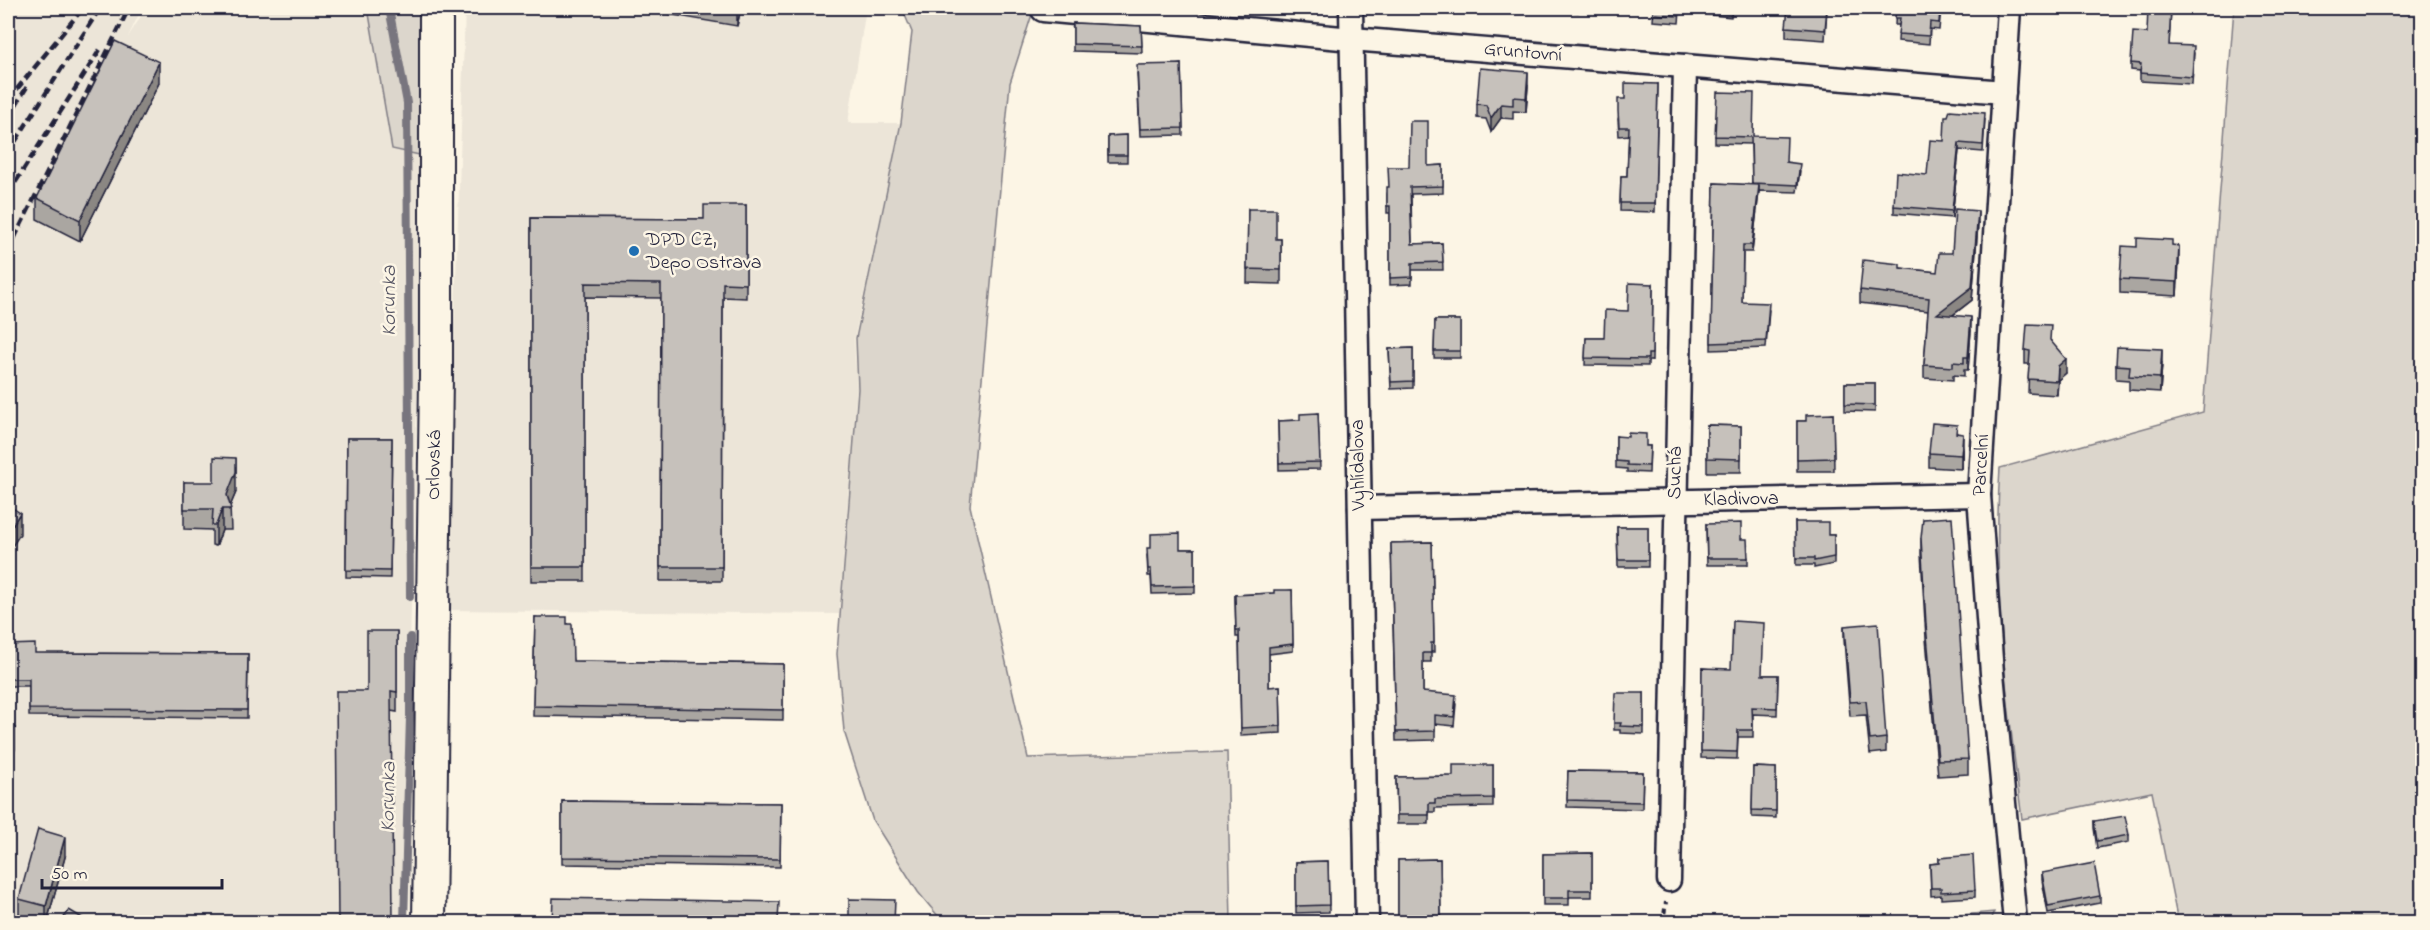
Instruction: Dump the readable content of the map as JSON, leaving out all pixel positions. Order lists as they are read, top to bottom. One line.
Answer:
{"streets":{"main road":["Orlovská"],"street":["Gruntovní","Vyhlídalova","Parcelní","Suchá","Kladivova"]},"crossings":[["Gruntovní","Vyhlídalova"],["Gruntovní","Parcelní"],["Gruntovní","Suchá"],["Vyhlídalova","Kladivova"],["Parcelní","Kladivova"],["Suchá","Kladivova"]],"water":["Korunka"],"places":["DPD CZ, Depo Ostrava"],"scale_bar":"50 m"}
